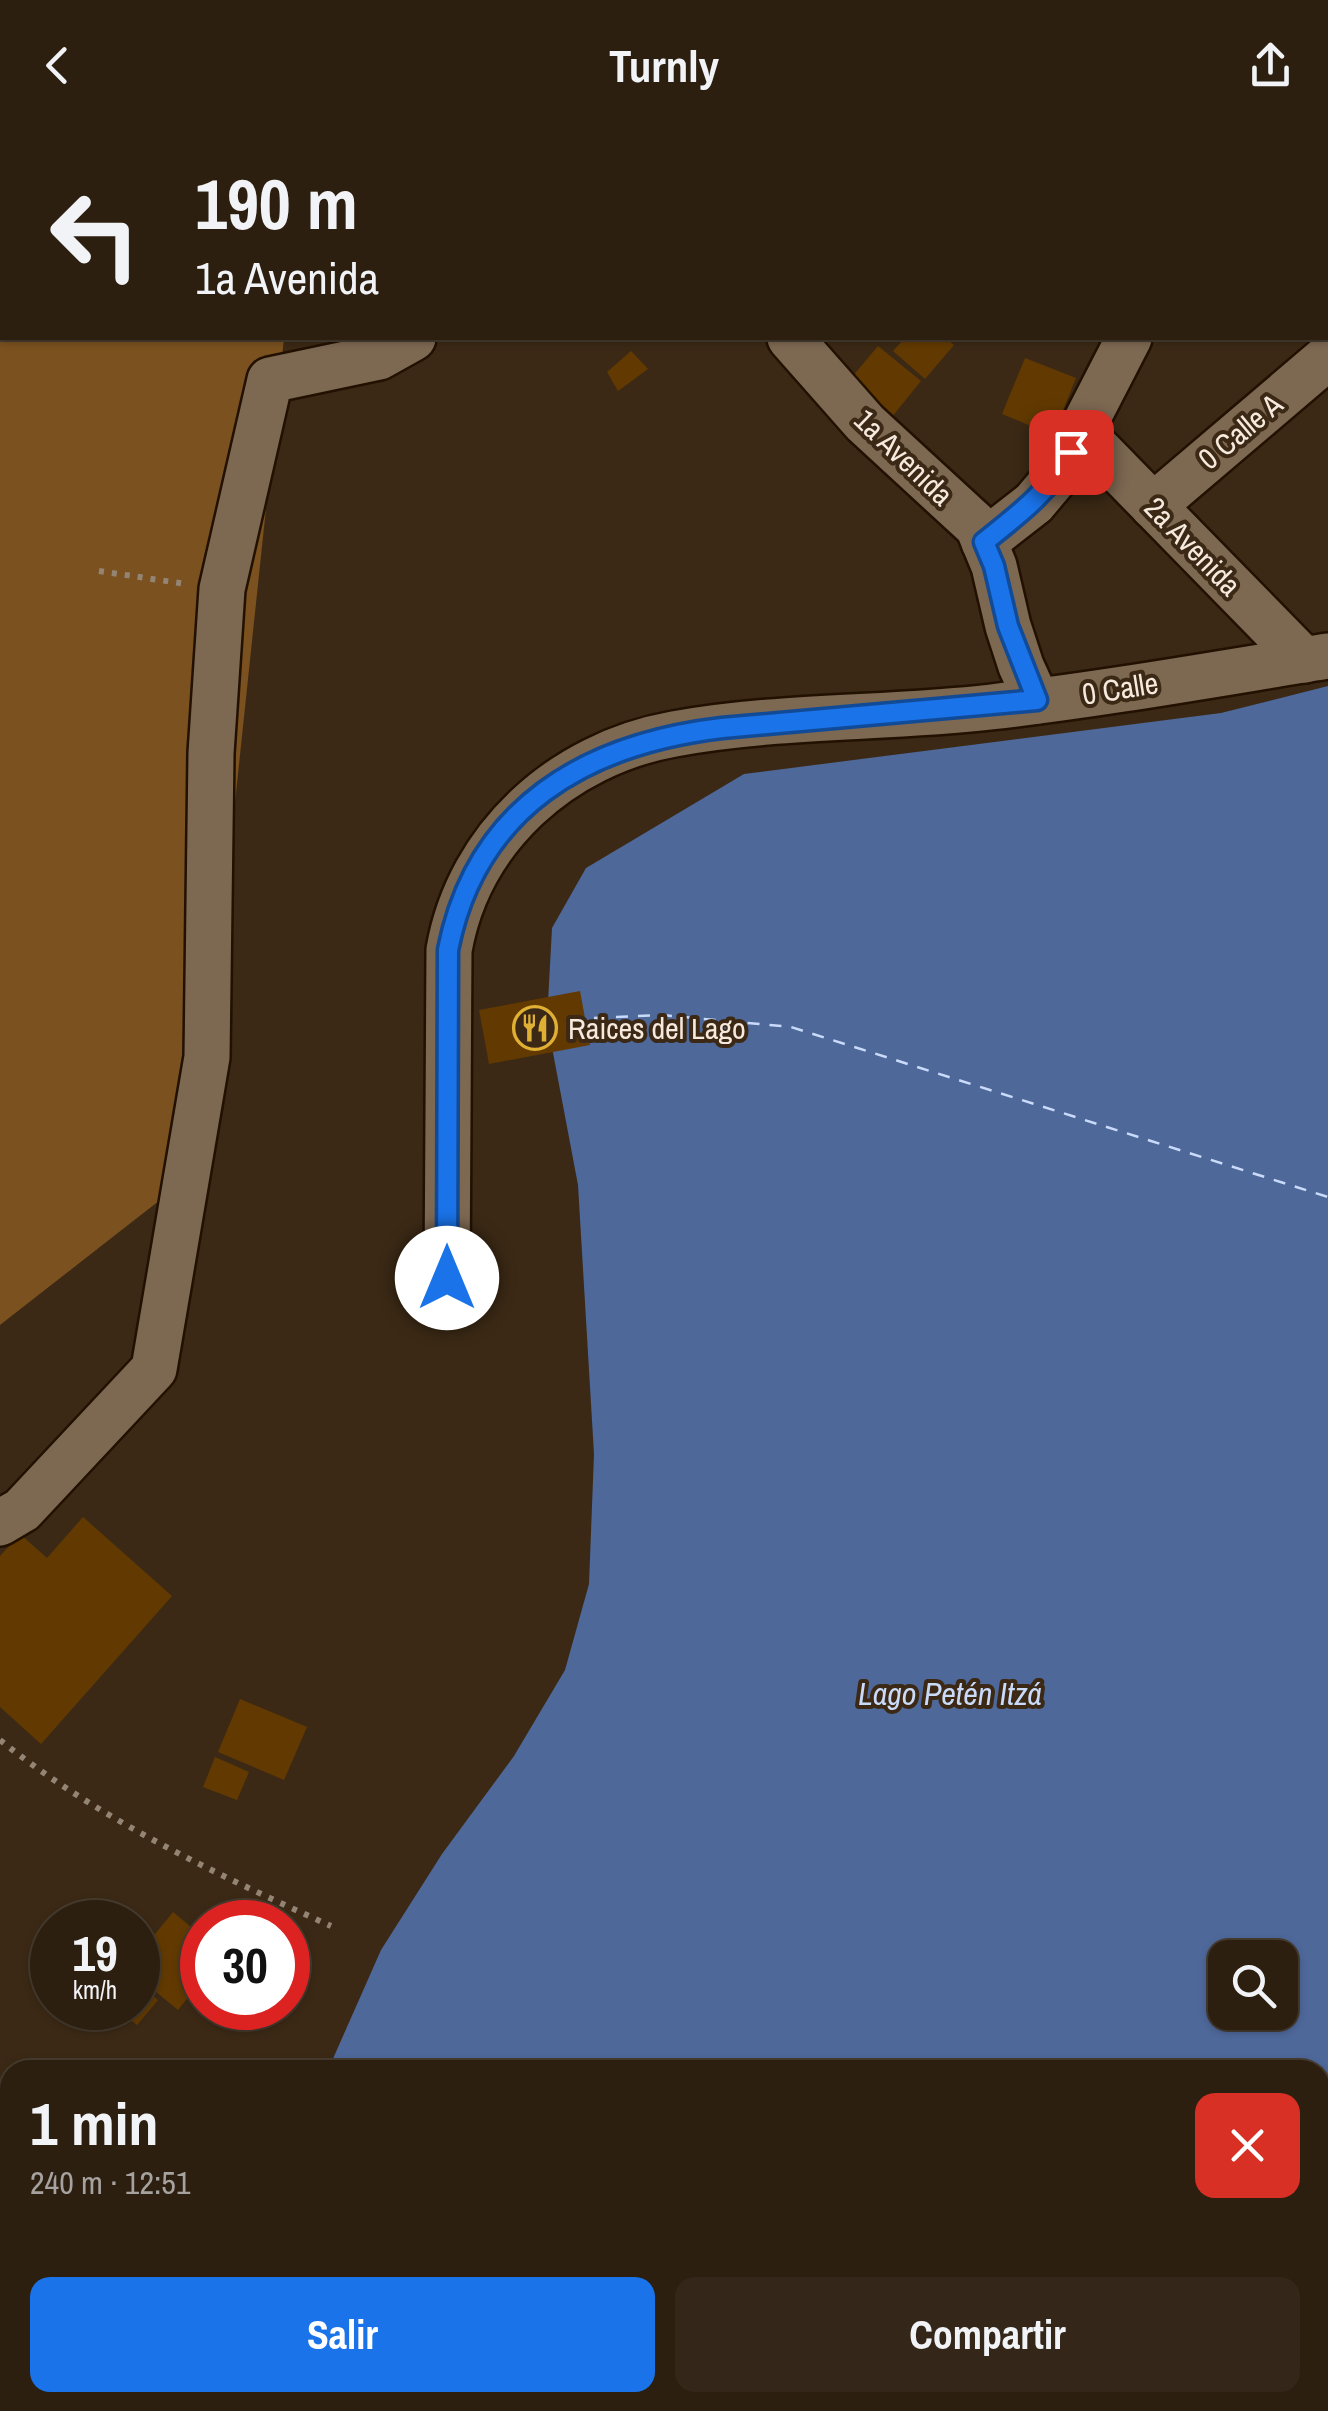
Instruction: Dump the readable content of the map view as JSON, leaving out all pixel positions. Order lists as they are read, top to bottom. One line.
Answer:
{"streets":{"street":["0 Calle A","1a Avenida","2a Avenida","0 Calle"]},"crossings":[["0 Calle A","2a Avenida"],["1a Avenida","0 Calle"],["2a Avenida","0 Calle"]],"water":["Lago Petén Itzá"],"places":{"restaurant":["Raices del Lago"]},"page":{"header":"Turnly","turn":["190 m","1a Avenida"],"speed":"19 km/h","limit":"30","heading":["1 min","240 m · 12:51"],"buttons":["Salir","Compartir"]}}
